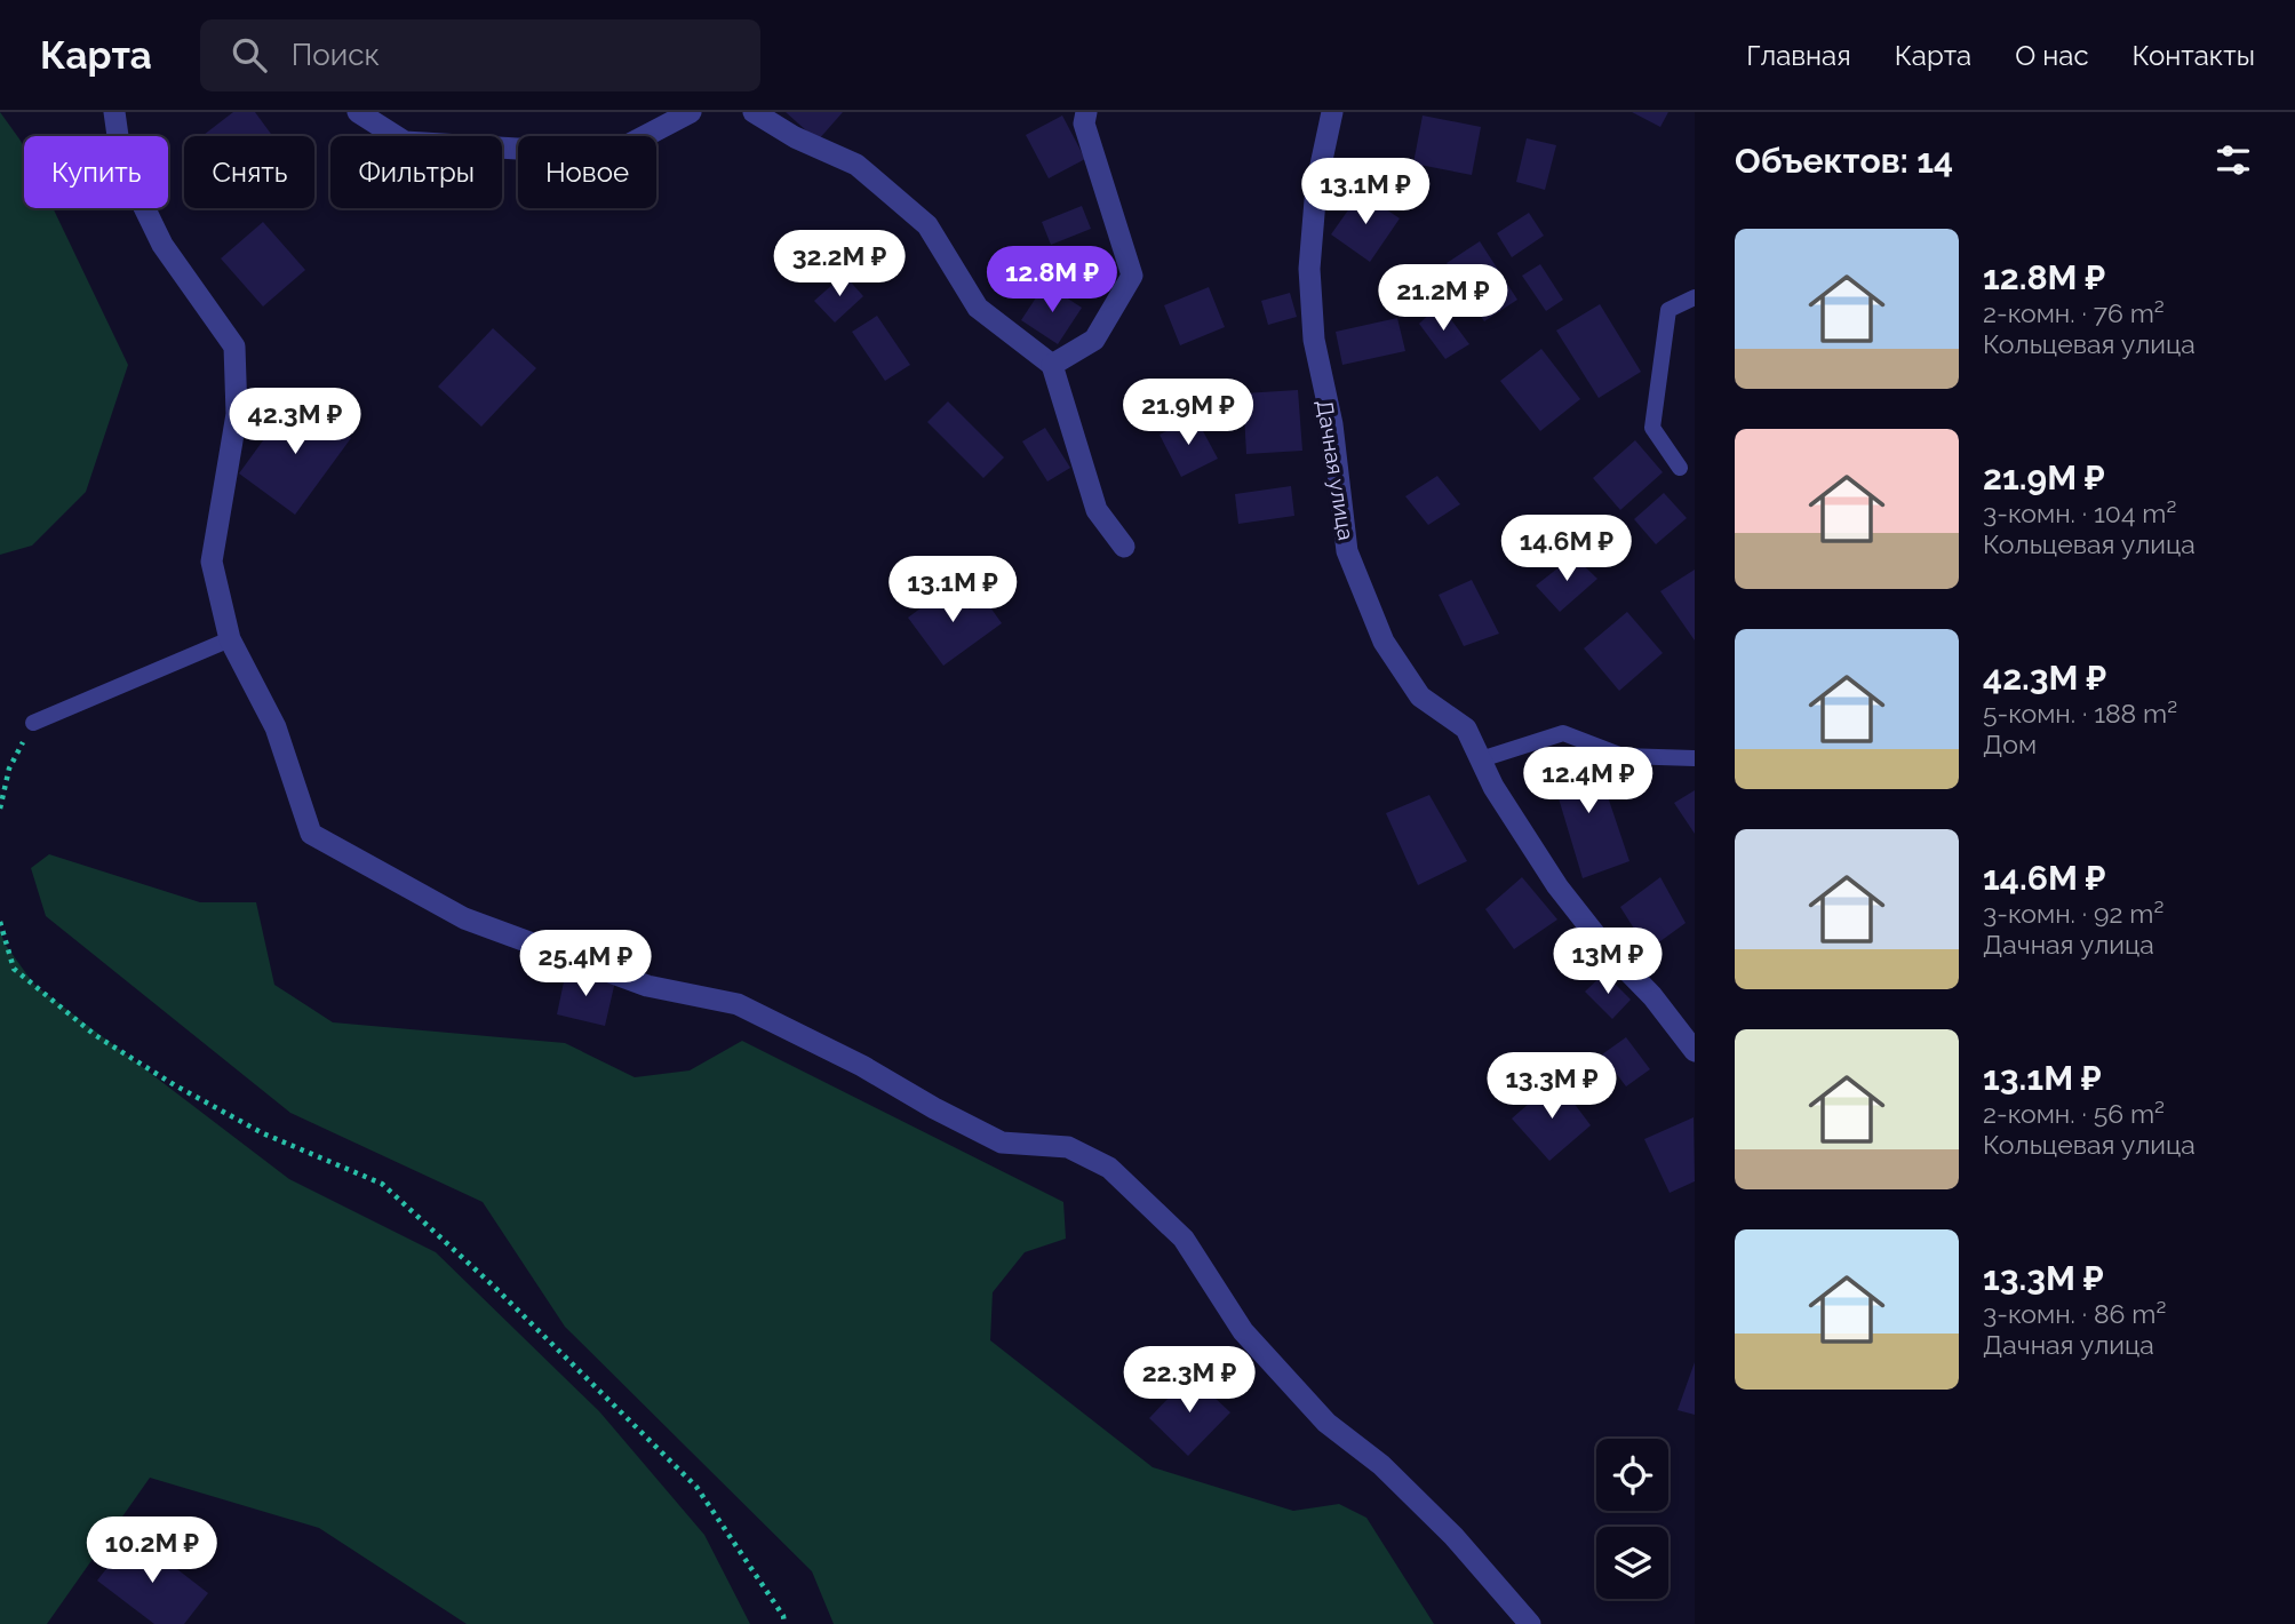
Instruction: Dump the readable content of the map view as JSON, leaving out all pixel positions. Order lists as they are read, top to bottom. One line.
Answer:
{"streets":{"street":["Дачная улица"]},"page":{"header":"Карта","search":"Поиск","nav":["Главная","Карта","О нас","Контакты"],"heading":"Объектов: 14","chip":["Купить","Снять","Фильтры","Новое"],"price":["13.1M ₽","32.2M ₽","12.8M ₽","21.2M ₽","21.9M ₽","42.3M ₽","14.6M ₽","13.1M ₽","12.4M ₽","13M ₽","25.4M ₽","13.3M ₽","22.3M ₽","10.2M ₽"],"list":[{"name":"12.8M ₽","note":"2-комн. · 76 m² · Кольцевая улица"},{"name":"21.9M ₽","note":"3-комн. · 104 m² · Кольцевая улица"},{"name":"42.3M ₽","note":"5-комн. · 188 m² · Дом"},{"name":"14.6M ₽","note":"3-комн. · 92 m² · Дачная улица"},{"name":"13.1M ₽","note":"2-комн. · 56 m² · Кольцевая улица"},{"name":"13.3M ₽","note":"3-комн. · 86 m² · Дачная улица"}]}}
